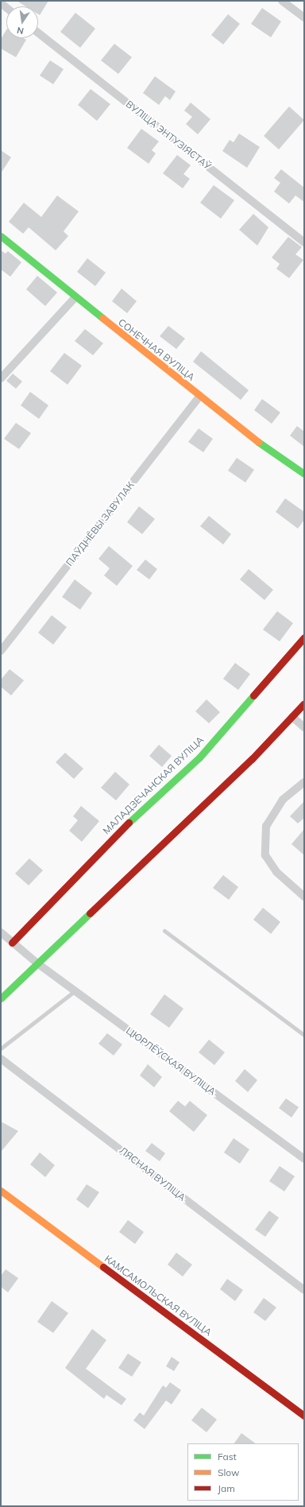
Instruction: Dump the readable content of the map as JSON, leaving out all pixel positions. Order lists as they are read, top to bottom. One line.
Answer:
{"streets":{"street":["ВУЛІЦА ЭНТУЗІЯСТАЎ","СОНЕЧНАЯ ВУЛІЦА","ПАЎДНЁВЫ ЗАВУЛАК","МАЛАДЗЕЧАНСКАЯ ВУЛІЦА","ЦЮРЛЁЎСКАЯ ВУЛІЦА","ЛЯСНАЯ ВУЛІЦА","КАМСАМОЛЬСКАЯ ВУЛІЦА"]},"crossings":[["СОНЕЧНАЯ ВУЛІЦА","ПАЎДНЁВЫ ЗАВУЛАК"],["МАЛАДЗЕЧАНСКАЯ ВУЛІЦА","ЦЮРЛЁЎСКАЯ ВУЛІЦА"]],"legend":["Fast","Slow","Jam"],"north":"bottom"}
